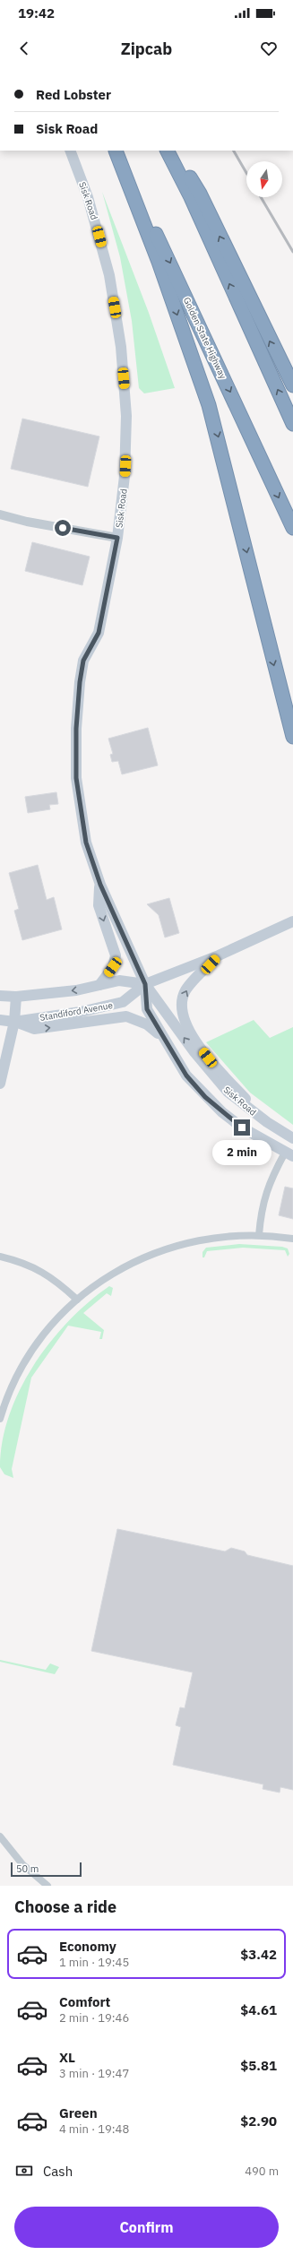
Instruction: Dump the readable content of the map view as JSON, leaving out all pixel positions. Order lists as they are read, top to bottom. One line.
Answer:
{"streets":{"highway":["Golden State Highway"],"main road":["Sisk Road","Standiford Avenue"]},"crossings":[["Sisk Road","Standiford Avenue"]],"scale_bar":"50 m","north":"bottom","page":{"status":"19:42","header":"Zipcab","banner":["Red Lobster","Sisk Road"],"bubble":"2 min","scale":"50 m","heading":"Choose a ride","list":[{"name":"Economy","note":"1 min · 19:45","value":"$3.42"},{"name":"Comfort","note":"2 min · 19:46","value":"$4.61"},{"name":"XL","note":"3 min · 19:47","value":"$5.81"},{"name":"Green","note":"4 min · 19:48","value":"$2.90"}],"pay":["Cash","490 m"],"buttons":"Confirm"}}
